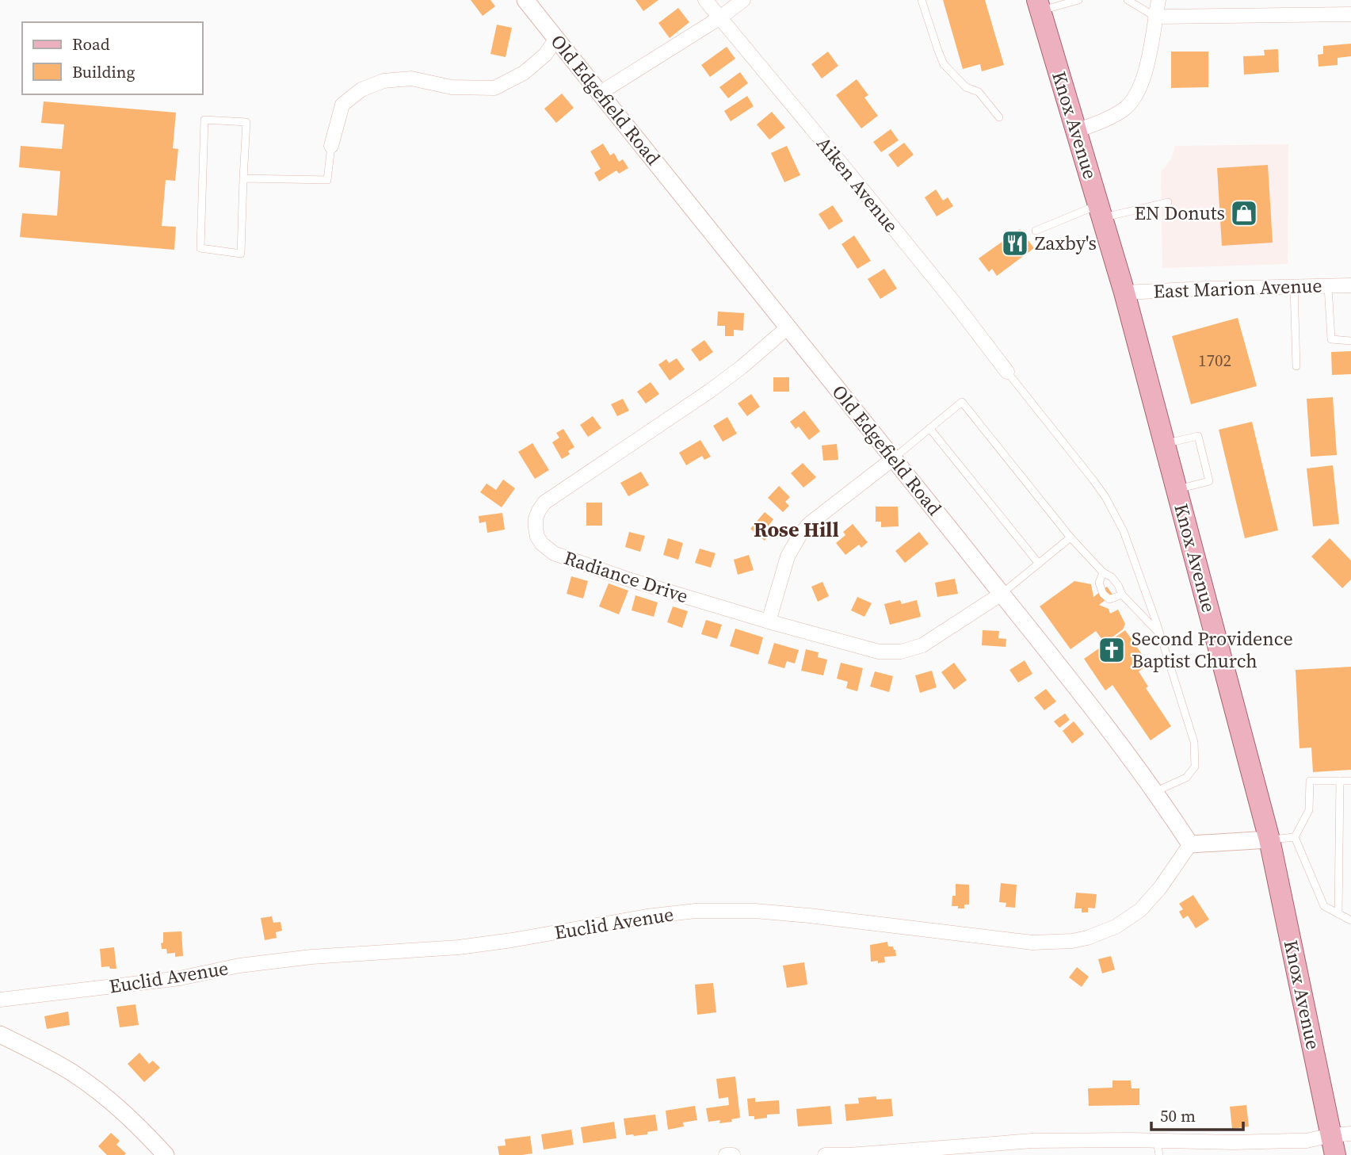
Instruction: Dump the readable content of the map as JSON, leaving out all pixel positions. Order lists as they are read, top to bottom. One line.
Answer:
{"streets":{"main road":["Knox Avenue"],"street":["Old Edgefield Road","Aiken Avenue","East Marion Avenue","Radiance Drive","Euclid Avenue"]},"crossings":[["Old Edgefield Road","Radiance Drive"],["Old Edgefield Road","Euclid Avenue"],["Knox Avenue","East Marion Avenue"]],"districts":["Rose Hill"],"places":{"shop":["EN Donuts"],"restaurant":["Zaxby's"],"church":["Second Providence Baptist Church"]},"house_numbers":["1702"],"legend":["Road","Building"],"scale_bar":"50 m"}
